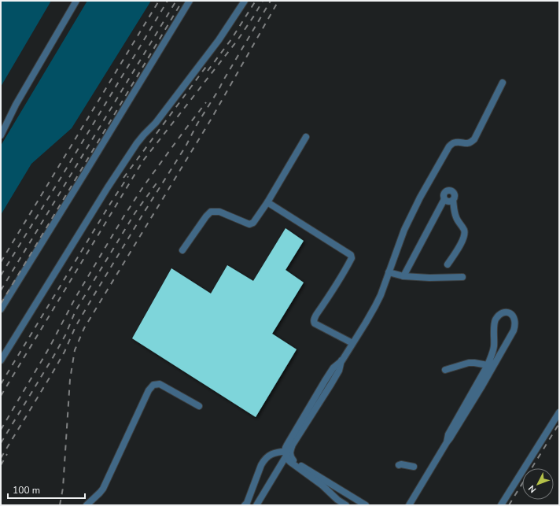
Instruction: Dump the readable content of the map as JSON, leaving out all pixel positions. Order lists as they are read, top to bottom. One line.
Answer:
{"scale_bar":"100 m","north":"bottom left"}
